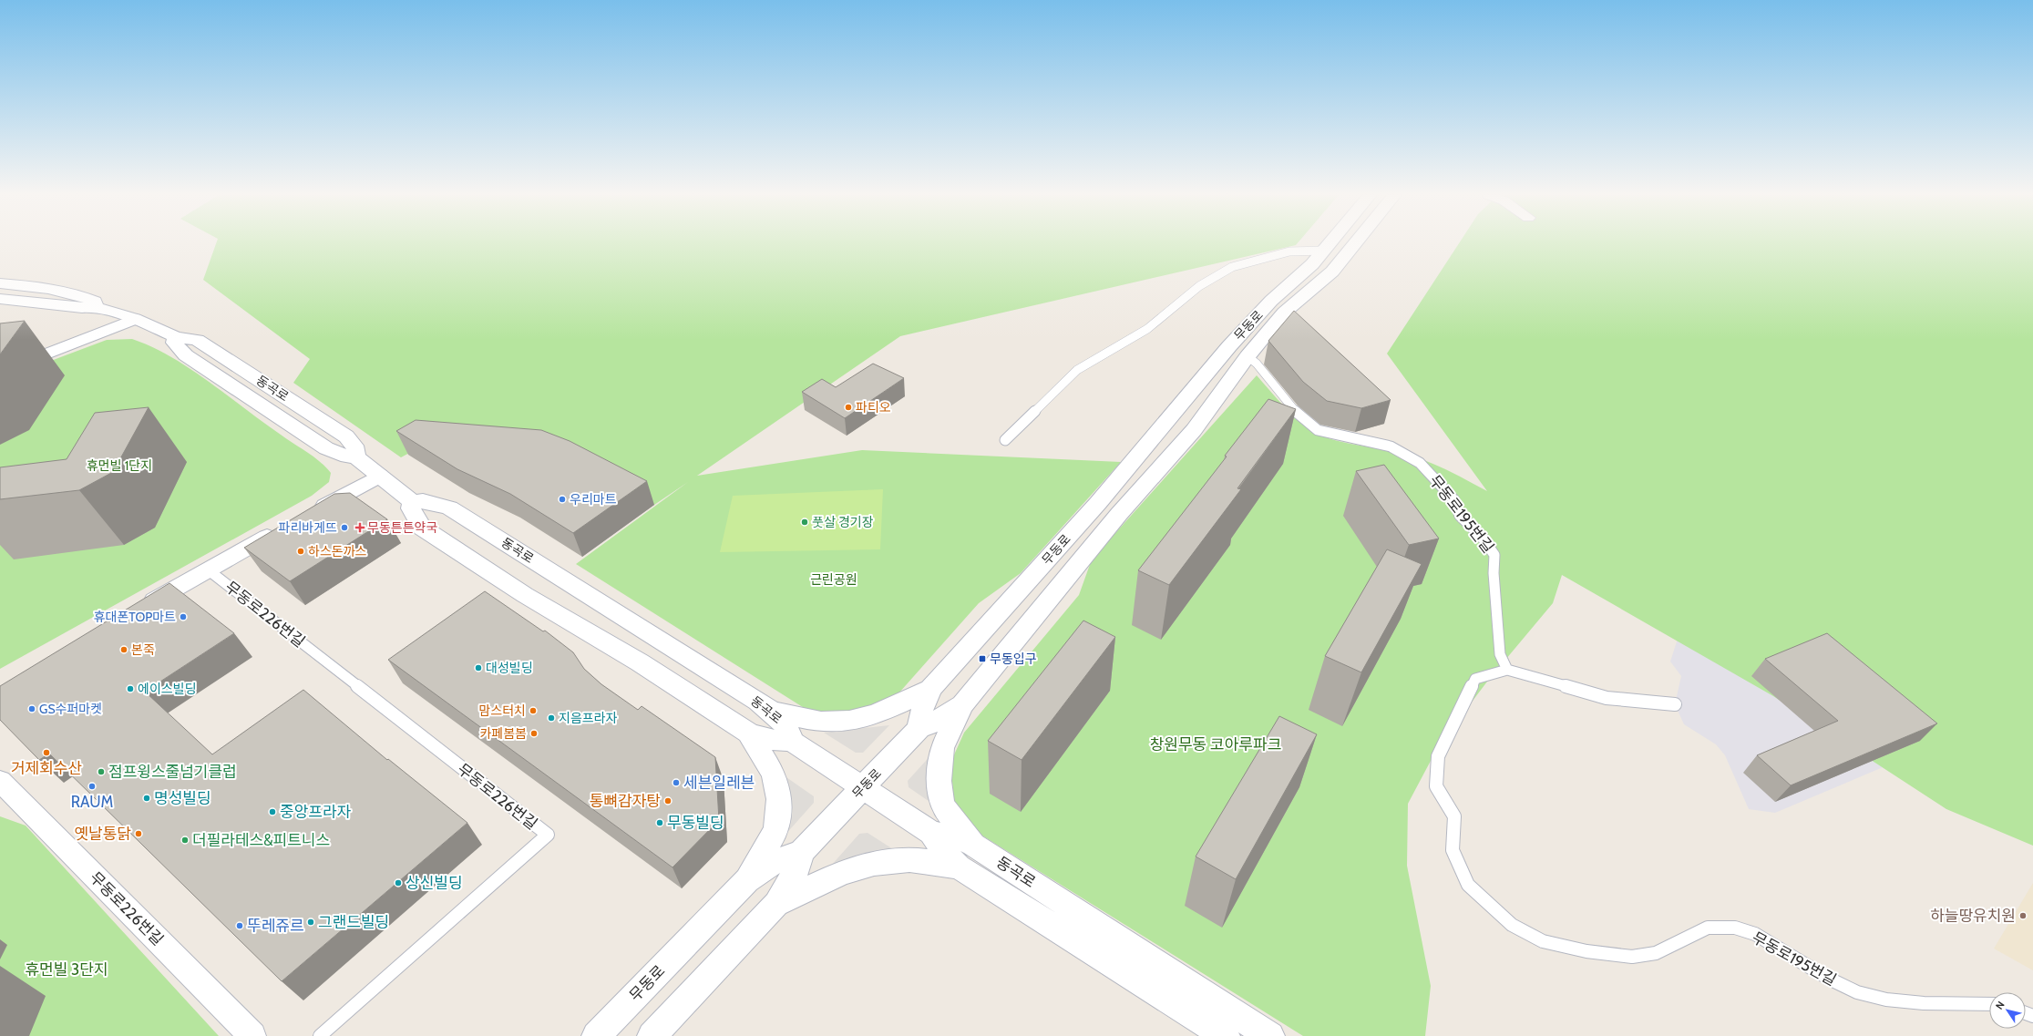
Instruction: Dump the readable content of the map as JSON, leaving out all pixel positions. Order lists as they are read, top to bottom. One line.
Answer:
{"streets":{"main road":["무동로","동곡로"],"street":["무동로226번길"],"lane":["무동로195번길"]},"crossings":[["무동로","무동로195번길"]],"parks":["휴먼빌 1단지","근린공원","창원무동 코아루파크","휴먼빌 3단지"],"places":{"other":["파티오","우리마트","풋살 경기장","파리바게뜨","하스돈까스","휴대폰TOP마트","본죽","대성빌딩","에이스빌딩","GS수퍼마켓","맘스터치","지음프라자","카페봄봄","거제회수산","점프윙스줄넘기클럽","세븐일레븐","RAUM","명성빌딩","통뼈감자탕","중앙프라자","무동빌딩","옛날통닭","더필라테스&피트니스","상신빌딩","하늘땅유치원","그랜드빌딩","뚜레쥬르"],"health":["무동튼튼약국"],"transit":["무동입구"]},"north":"top left"}
